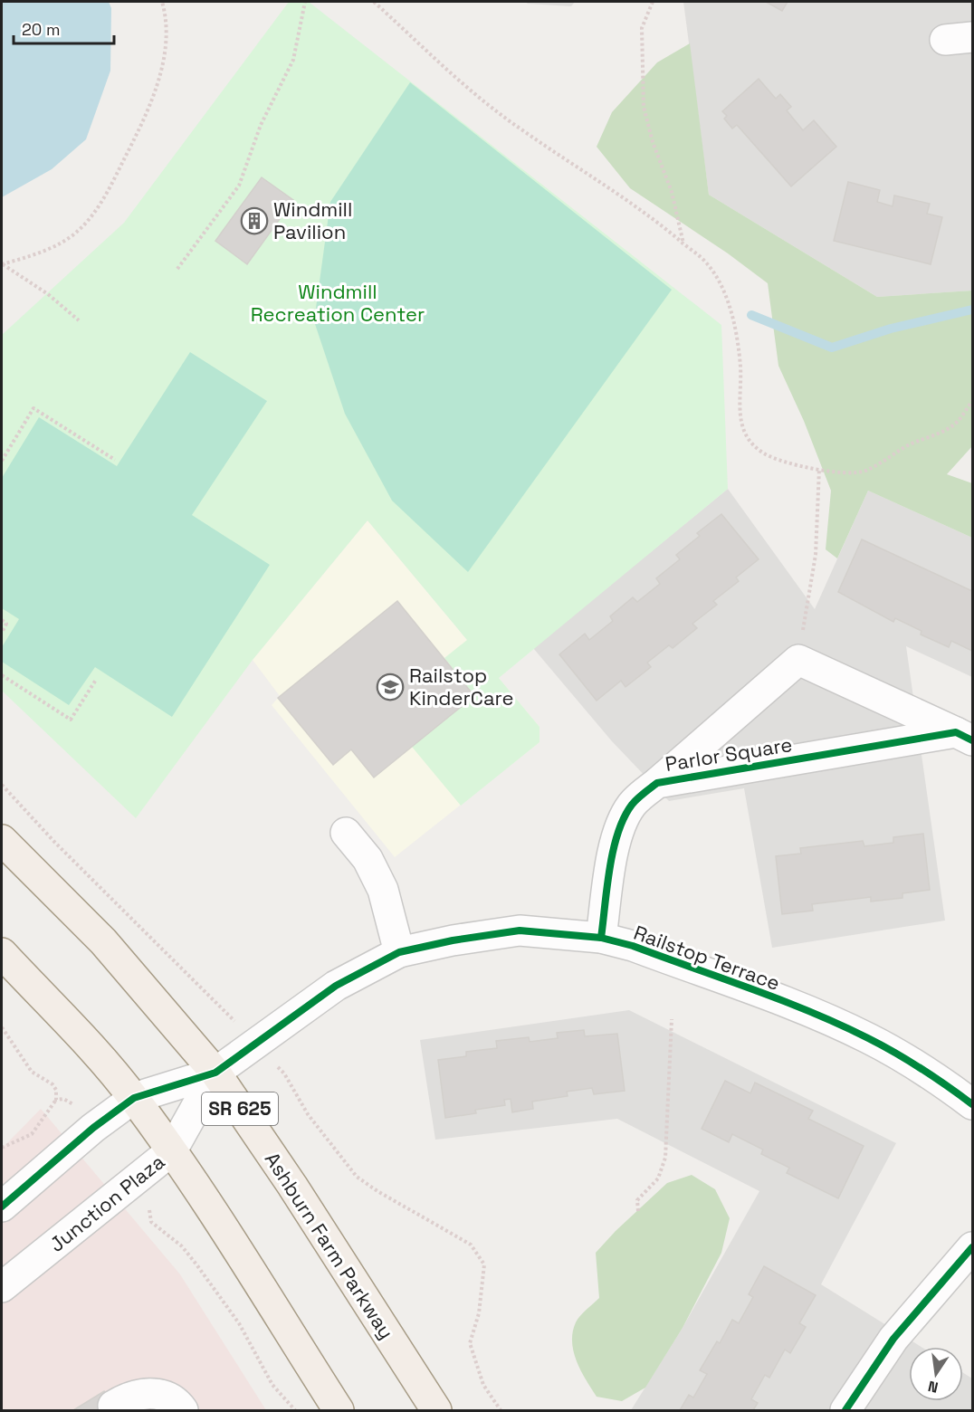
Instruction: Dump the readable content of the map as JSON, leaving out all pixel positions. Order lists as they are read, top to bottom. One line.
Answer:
{"streets":{"main road":["SR 625","Ashburn Farm Parkway"],"street":["Parlor Square","Railstop Terrace","Junction Plaza"]},"crossings":[["Parlor Square","Railstop Terrace"],["Railstop Terrace","Junction Plaza"],["Railstop Terrace","Ashburn Farm Parkway"],["Junction Plaza","Ashburn Farm Parkway"]],"parks":["Windmill Recreation Center"],"places":{"building":["Windmill Pavilion"],"school or university":["Railstop KinderCare"]},"scale_bar":"20 m","north":"bottom"}
